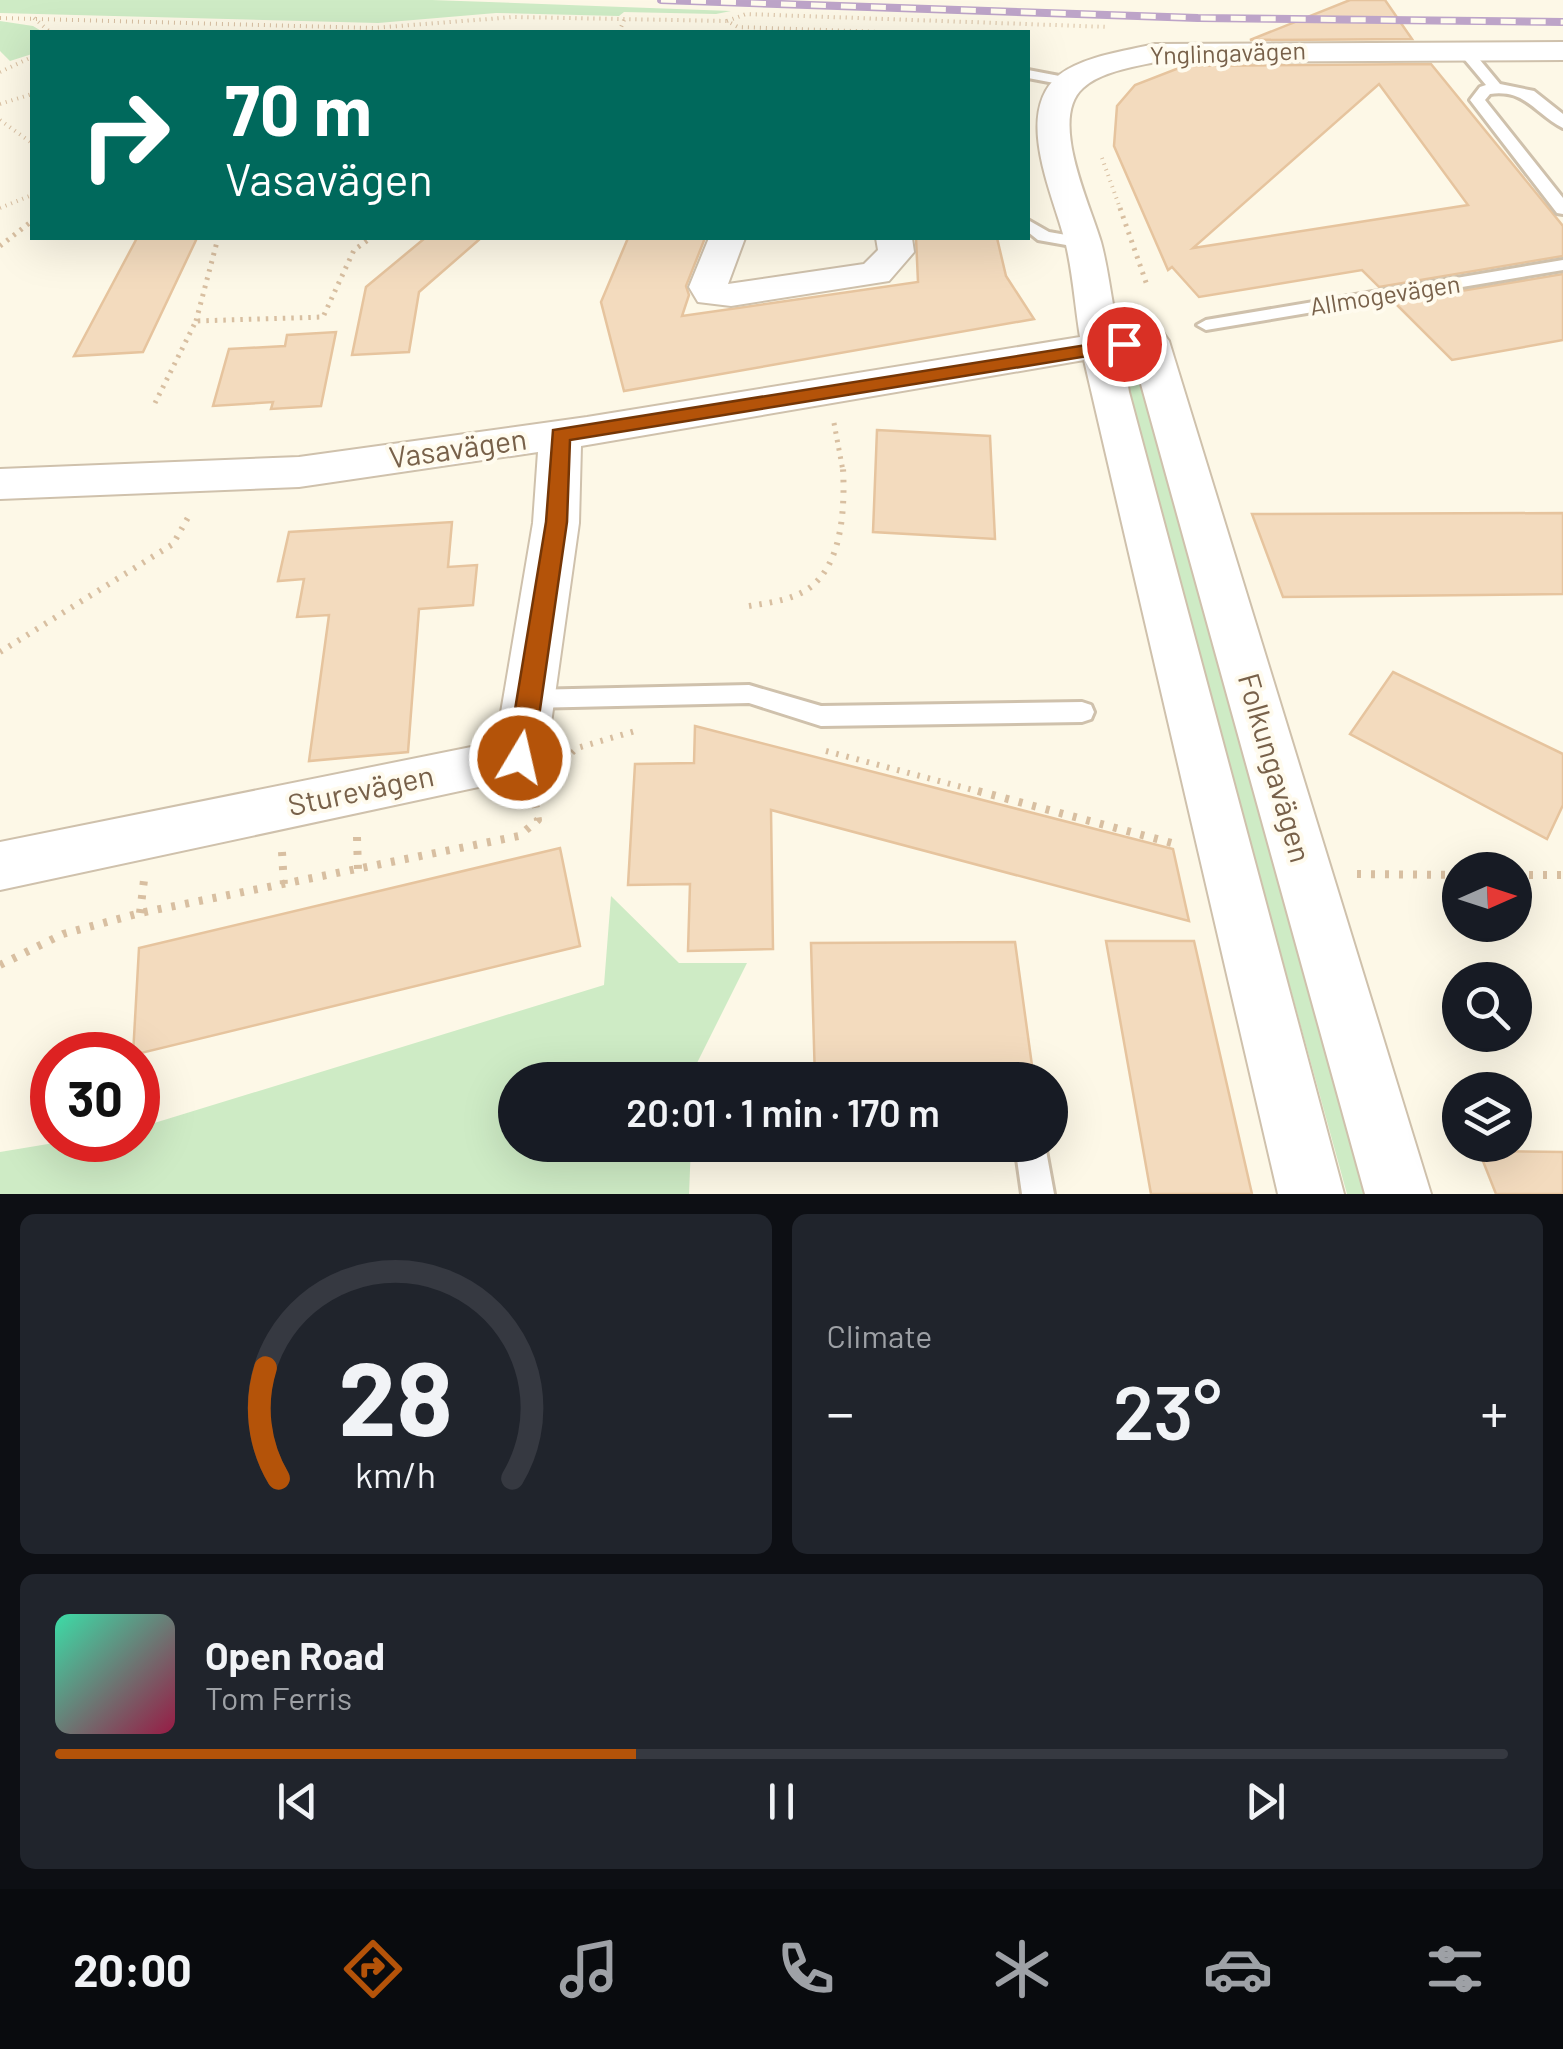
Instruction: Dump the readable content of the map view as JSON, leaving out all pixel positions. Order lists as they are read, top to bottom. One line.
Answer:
{"streets":{"street":["Ynglingavägen","Vasavägen","Folkungavägen","Sturevägen"],"lane":["Allmogevägen"]},"crossings":[["Vasavägen","Folkungavägen"],["Vasavägen","Sturevägen"]],"north":"right","page":{"turn":["70 m","Vasavägen"],"limit":"30","trip":"20:01 · 1 min · 170 m","tile":"Climate","heat":["−","23°","+"],"song":["Open Road","Tom Ferris"],"tabs":"20:00","gauge":["28","km/h"]}}
